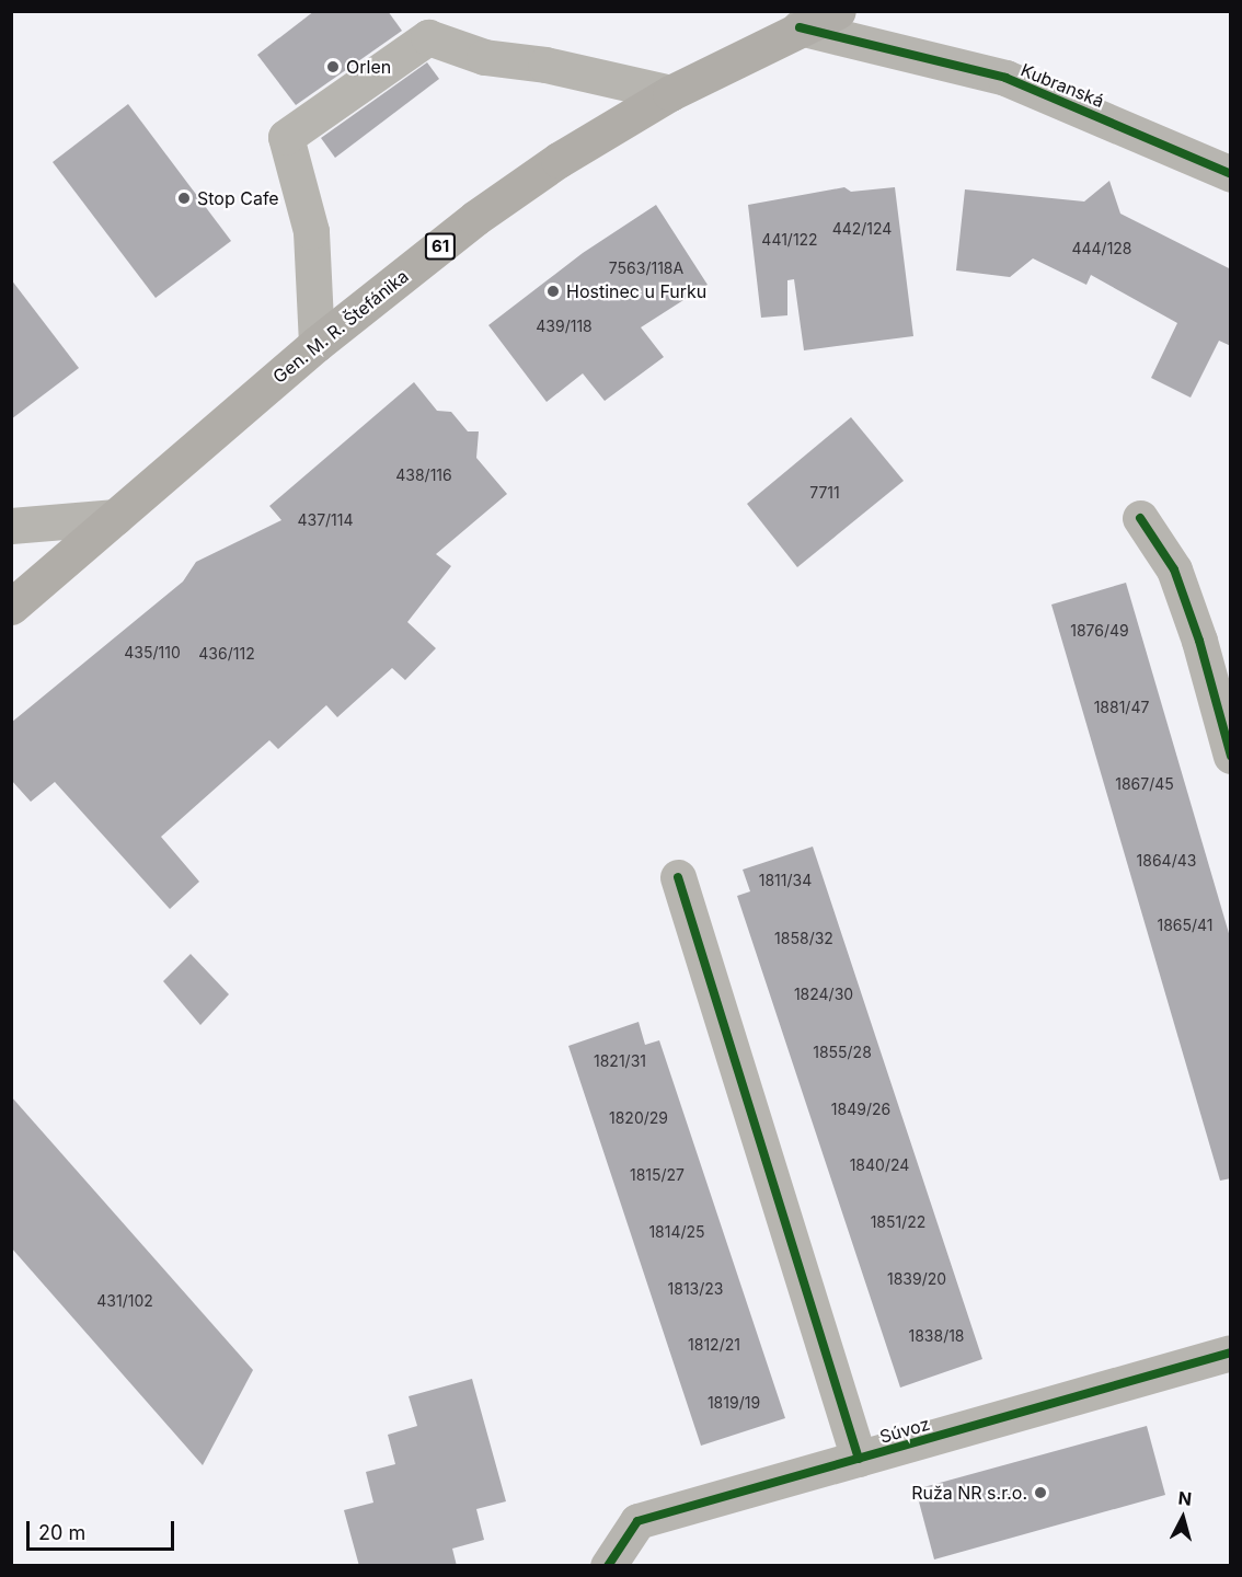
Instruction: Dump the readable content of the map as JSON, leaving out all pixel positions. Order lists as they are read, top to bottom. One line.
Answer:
{"streets":{"main road":["61","Gen. M. R. Štefánika"],"street":["Kubranská","Súvoz"]},"crossings":[["Kubranská","Gen. M. R. Štefánika"]],"places":["Orlen","Stop Cafe","Hostinec u Furku","Ruža NR s.r.o."],"house_numbers":["442/124","441/122","444/128","7563/118A","439/118","438/116","7711","437/114","1876/49","435/110","436/112","1881/47","1867/45","1864/43","1811/34","1865/41","1858/32","1824/30","1855/28","1821/31","1849/26","1820/29","1840/24","1815/27","1851/22","1814/25","1839/20","1813/23","431/102","1838/18","1812/21","1819/19"],"scale_bar":"20 m","north":"top"}
